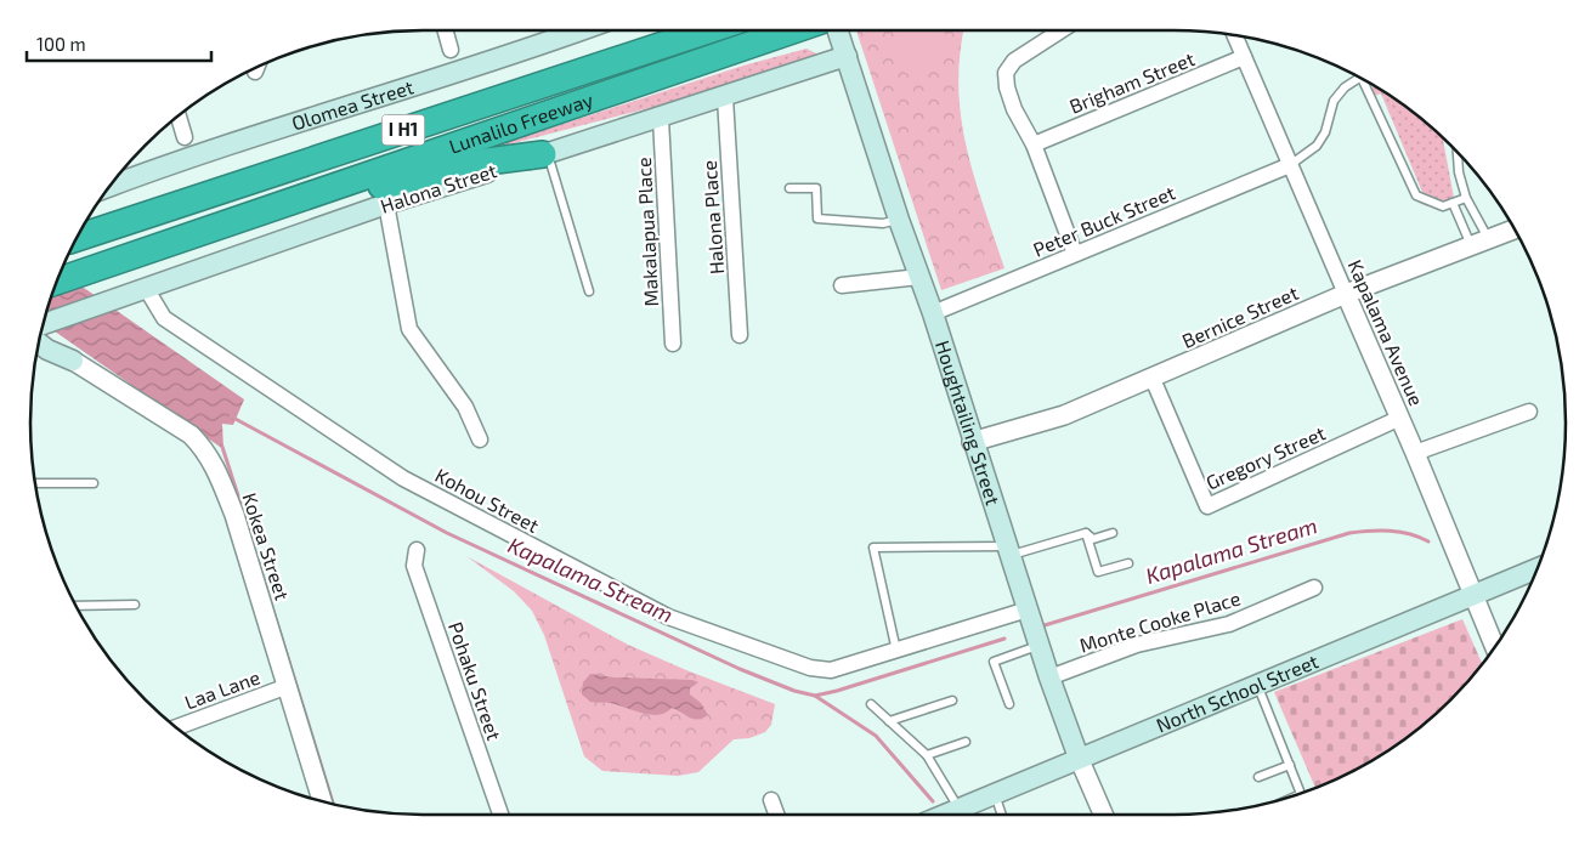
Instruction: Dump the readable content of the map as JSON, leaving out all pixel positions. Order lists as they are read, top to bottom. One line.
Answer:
{"streets":{"highway":["Lunalilo Freeway","I H1"],"main road":["Olomea Street","Halona Street","Houghtailing Street","North School Street"],"street":["Brigham Street","Halona Place","Peter Buck Street","Makalapua Place","Bernice Street","Kapalama Avenue","Gregory Street","Kohou Street","Kokea Street","Monte Cooke Place","Pohaku Street","Laa Lane"]},"crossings":[["Brigham Street","Kapalama Avenue"],["Halona Street","Halona Place"],["Halona Street","Makalapua Place"],["Halona Street","Houghtailing Street"],["Halona Street","Kohou Street"],["Peter Buck Street","Kapalama Avenue"],["Peter Buck Street","Houghtailing Street"],["Bernice Street","Kapalama Avenue"],["Bernice Street","Houghtailing Street"],["Bernice Street","Gregory Street"],["Kapalama Avenue","Gregory Street"],["Kapalama Avenue","North School Street"],["Houghtailing Street","Kohou Street"],["Houghtailing Street","Monte Cooke Place"],["Houghtailing Street","North School Street"],["Kokea Street","Laa Lane"]],"water":["Kapalama Stream"],"scale_bar":"100 m"}
